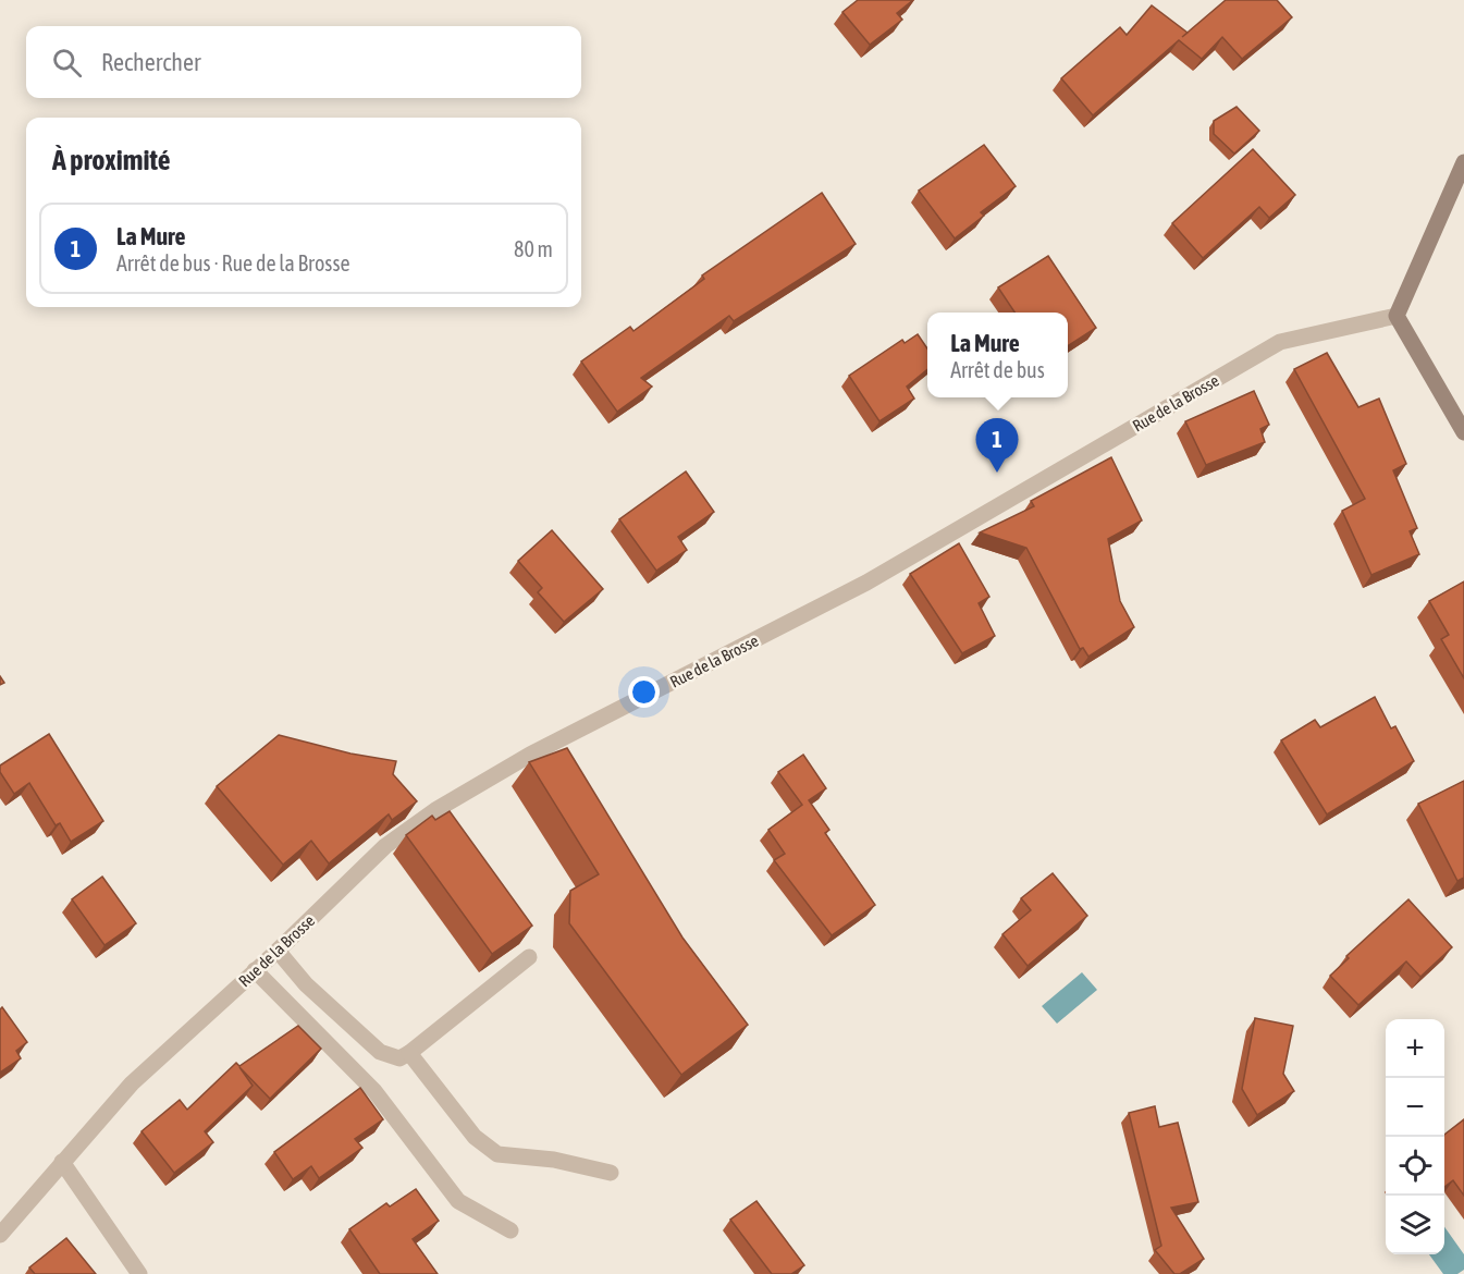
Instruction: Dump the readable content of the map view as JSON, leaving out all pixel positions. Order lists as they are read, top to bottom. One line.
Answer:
{"streets":{"street":["Rue de la Brosse"]},"page":{"search":"Rechercher","heading":"À proximité","list":[{"mark":"1","name":"La Mure","note":"Arrêt de bus · Rue de la Brosse","value":"80 m"}],"popup":["La Mure","Arrêt de bus"],"pins":"1","map_buttons":["+","−"]}}
